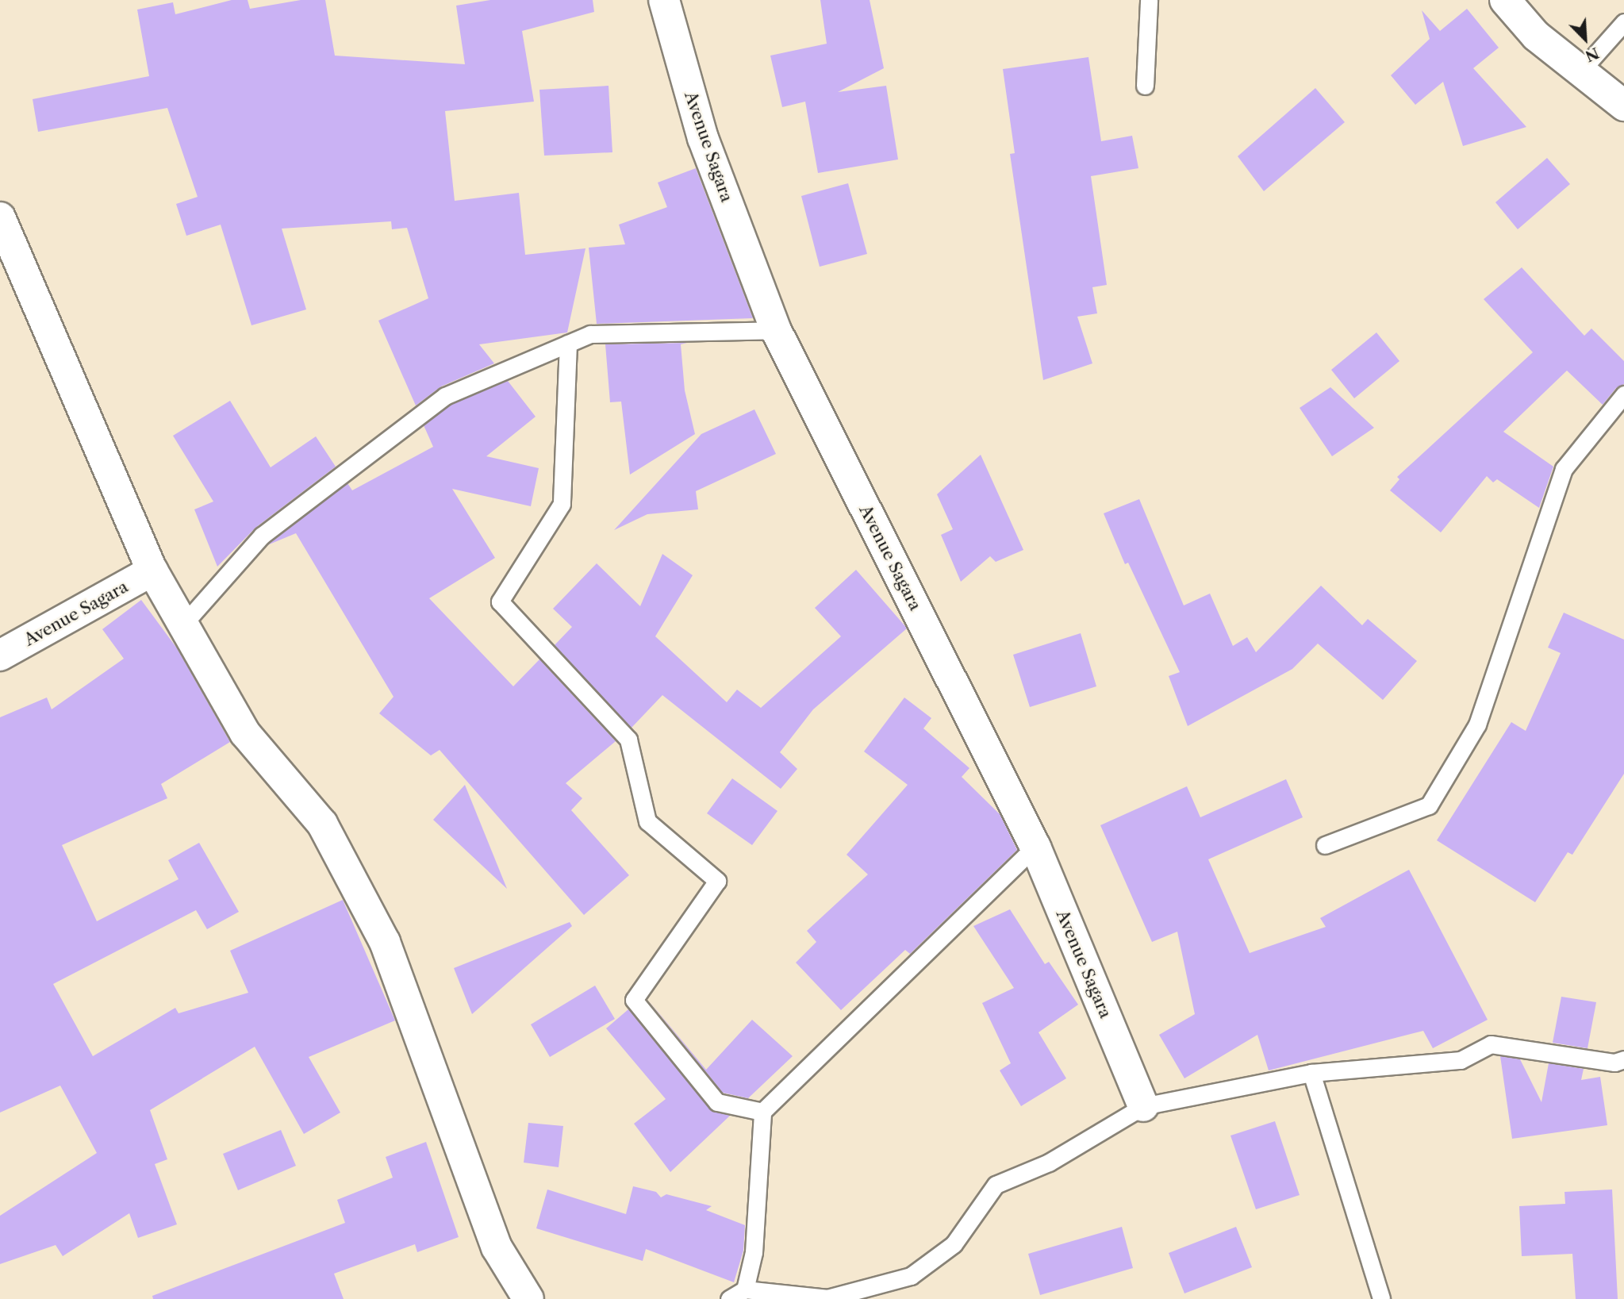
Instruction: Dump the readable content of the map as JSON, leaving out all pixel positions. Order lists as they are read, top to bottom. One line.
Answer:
{"streets":{"street":["Avenue Sagara"]},"north":"bottom right"}
